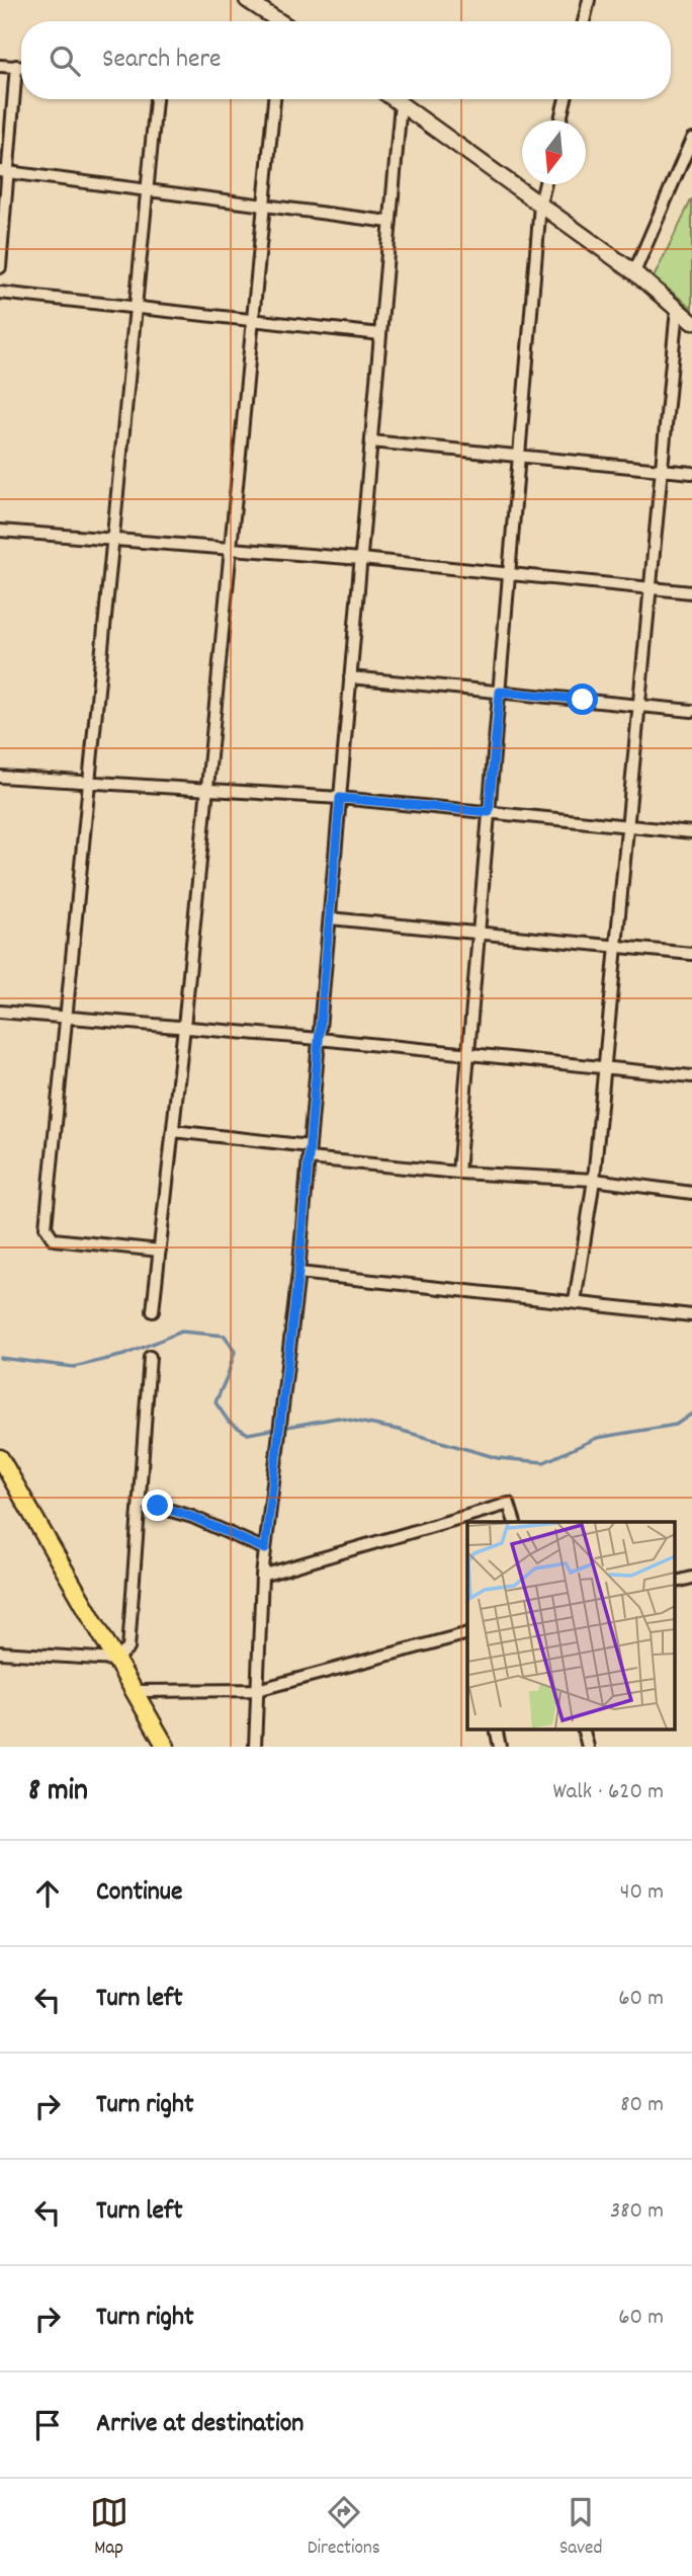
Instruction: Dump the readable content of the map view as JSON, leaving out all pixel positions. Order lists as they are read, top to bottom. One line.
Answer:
{"north":"bottom","page":{"search":"Search here","heading":["8 min","Walk · 620 m"],"list":[["Continue","40 m"],["Turn left","60 m"],["Turn right","80 m"],["Turn left","380 m"],["Turn right","60 m"],"Arrive at destination"],"nav":["Map","Directions","Saved"]}}
